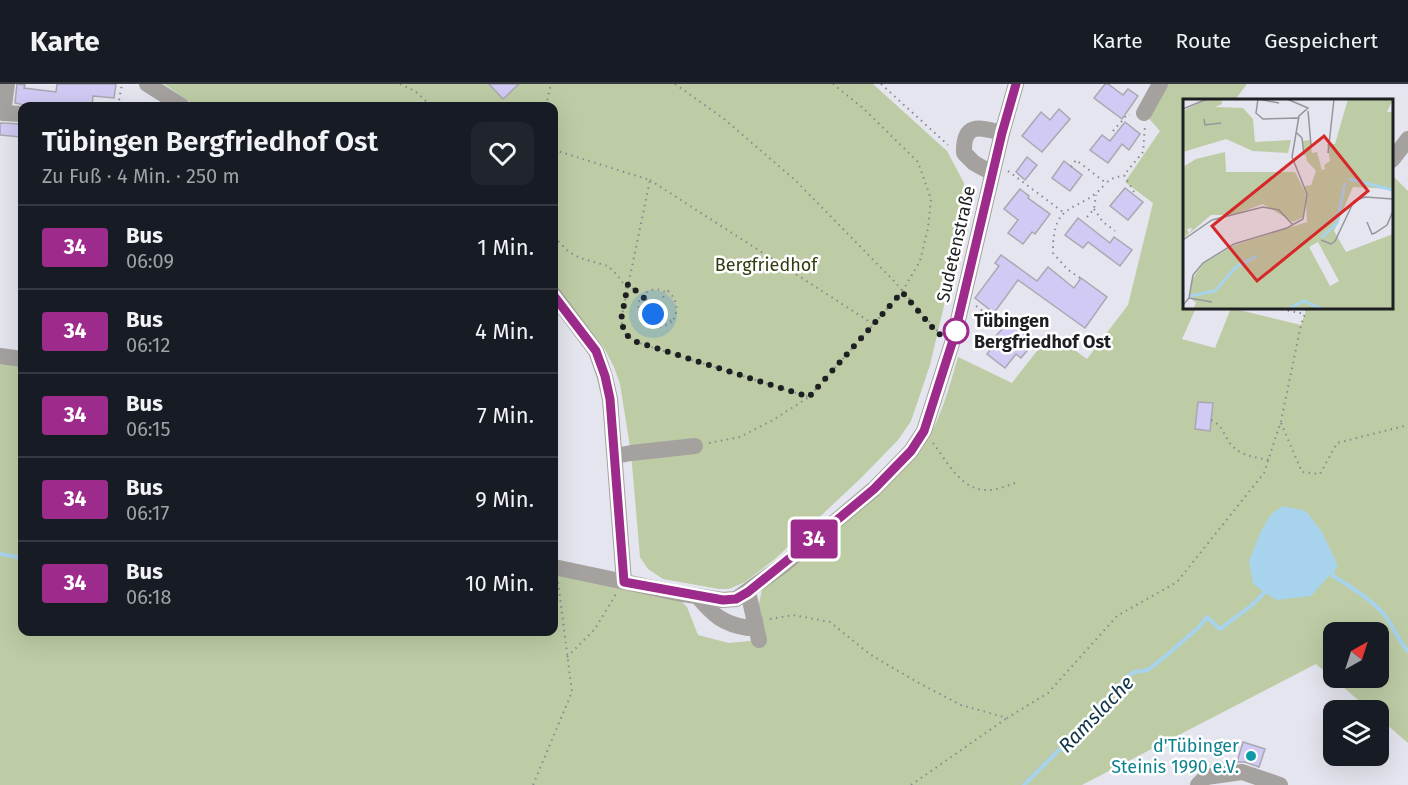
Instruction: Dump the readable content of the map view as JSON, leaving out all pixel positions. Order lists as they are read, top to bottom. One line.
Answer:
{"streets":{"street":["Sudetenstraße"]},"water":["Ramslache"],"parks":["Bergfriedhof"],"places":["Tübingen Bergfriedhof Ost","d'Tübinger Steinis 1990 e.V."],"lines":["bus line 34"],"north":"top right","page":{"header":"Karte","nav":["Karte","Route","Gespeichert"],"on_map":"34","heading":["Tübingen Bergfriedhof Ost","Zu Fuß · 4 Min. · 250 m"],"list":[{"mark":"34","name":"Bus","note":"06:09","value":"1 Min."},{"mark":"34","name":"Bus","note":"06:12","value":"4 Min."},{"mark":"34","name":"Bus","note":"06:15","value":"7 Min."},{"mark":"34","name":"Bus","note":"06:17","value":"9 Min."},{"mark":"34","name":"Bus","note":"06:18","value":"10 Min."}]}}
